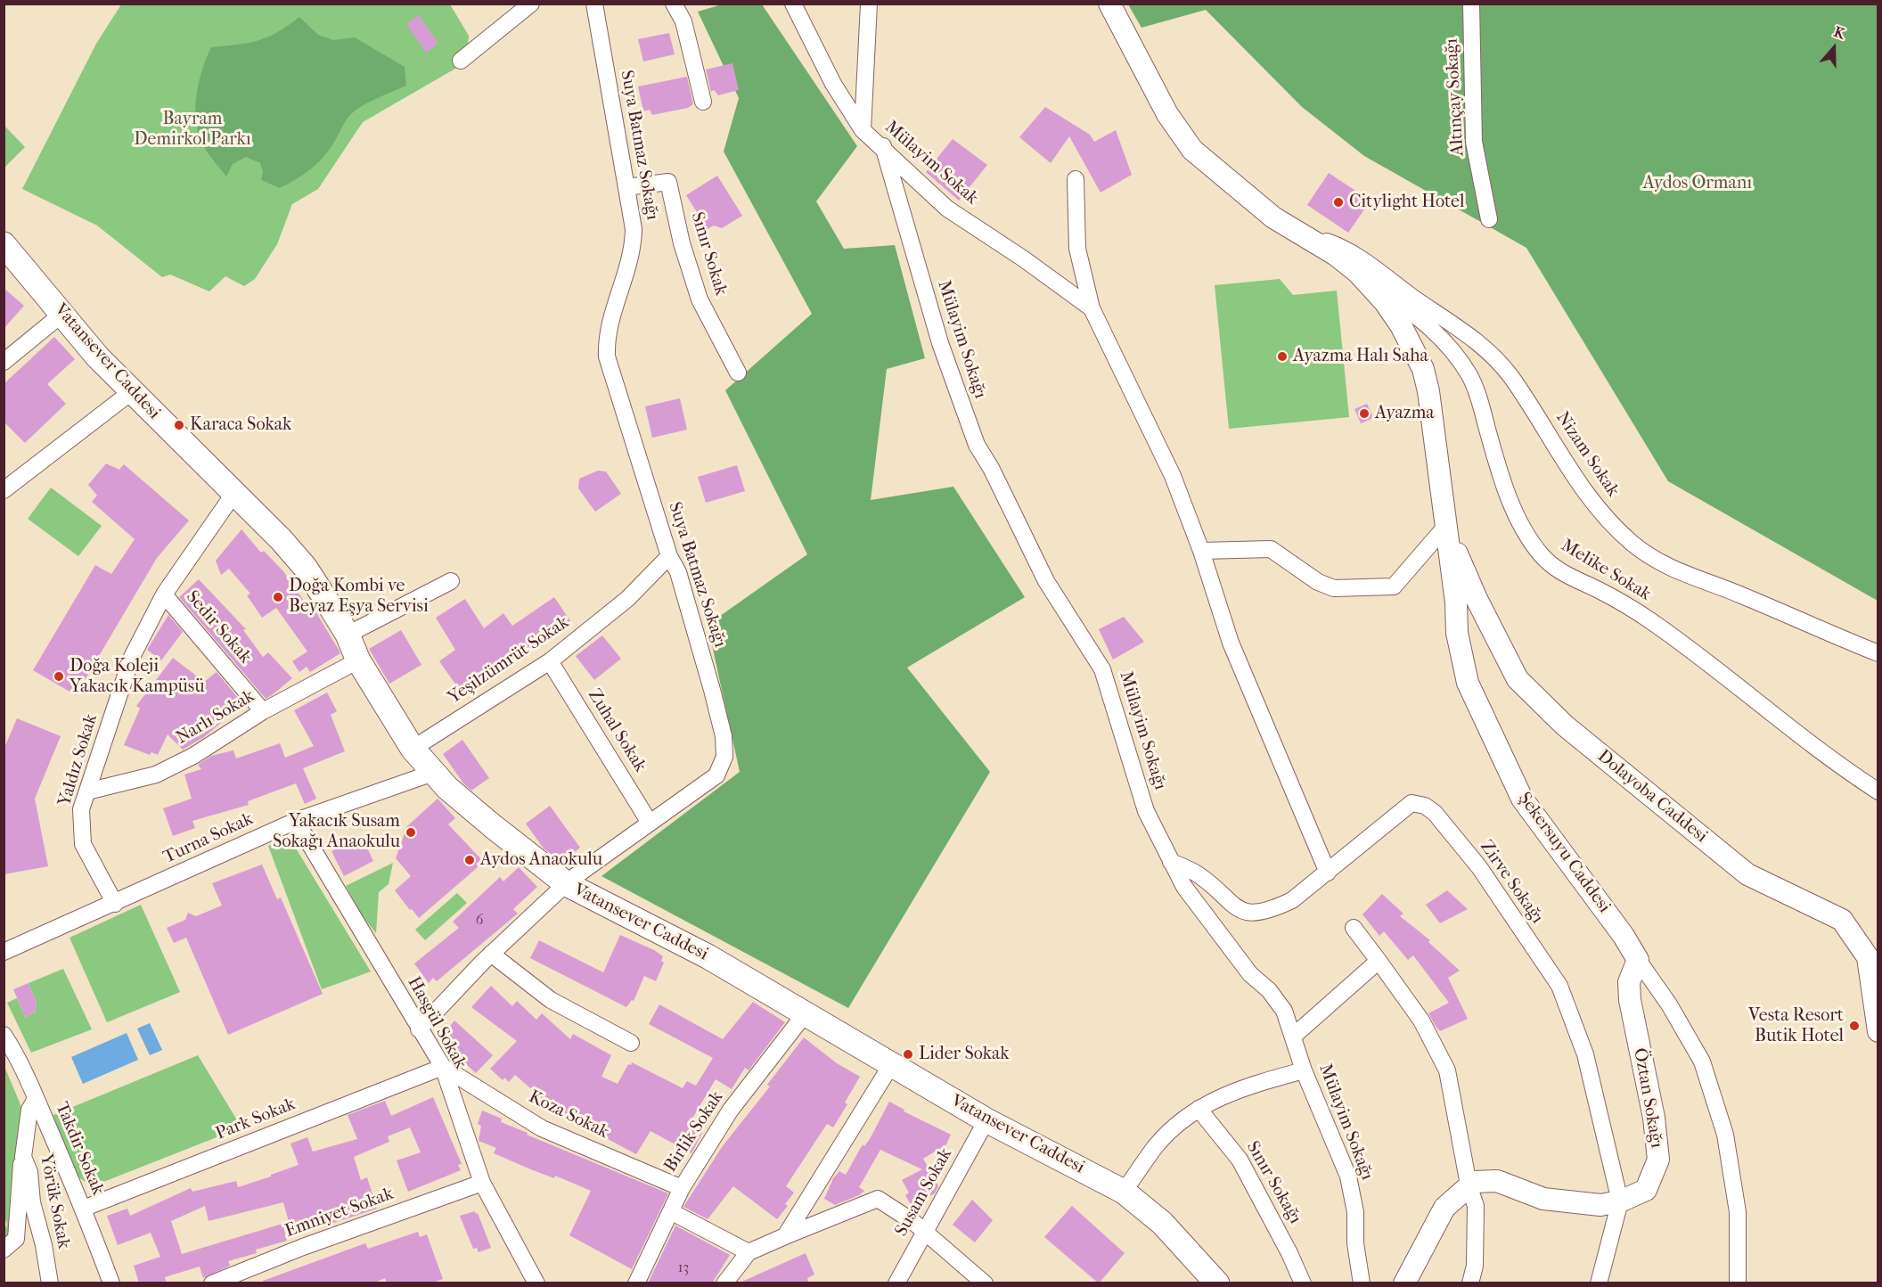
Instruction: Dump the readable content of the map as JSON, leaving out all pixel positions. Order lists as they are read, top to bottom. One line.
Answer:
{"streets":{"main road":["Vatansever Caddesi"],"street":["Altınçay Sokağı","Suya Batmaz Sokağı","Mülayim Sokak","Sınır Sokak","Mülayim Sokağı","Nizam Sokak","Melike Sokak","Sedir Sokak","Yeşilzümrüt Sokak","Narlı Sokak","Zuhal Sokak","Yaldız Sokak","Dolayoba Caddesi","Turna Sokak","Şekersuyu Caddesi","Zirve Sokağı","Hasgül Sokak","Öztan Sokağı","Koza Sokak","Park Sokak","Birlik Sokak","Takdir Sokak","Sınır Sokağı","Susam Sokak","Yörük Sokak","Emniyet Sokak"]},"crossings":[["Suya Batmaz Sokağı","Sınır Sokak"],["Suya Batmaz Sokağı","Vatansever Caddesi"],["Suya Batmaz Sokağı","Yeşilzümrüt Sokak"],["Suya Batmaz Sokağı","Zuhal Sokak"],["Suya Batmaz Sokağı","Hasgül Sokak"],["Mülayim Sokak","Mülayim Sokağı"],["Mülayim Sokağı","Zirve Sokağı"],["Vatansever Caddesi","Yeşilzümrüt Sokak"],["Vatansever Caddesi","Narlı Sokak"],["Vatansever Caddesi","Yaldız Sokak"],["Vatansever Caddesi","Turna Sokak"],["Vatansever Caddesi","Birlik Sokak"],["Vatansever Caddesi","Susam Sokak"],["Nizam Sokak","Şekersuyu Caddesi"],["Melike Sokak","Şekersuyu Caddesi"],["Sedir Sokak","Narlı Sokak"],["Sedir Sokak","Yaldız Sokak"],["Yeşilzümrüt Sokak","Zuhal Sokak"],["Narlı Sokak","Yaldız Sokak"],["Yaldız Sokak","Turna Sokak"],["Dolayoba Caddesi","Şekersuyu Caddesi"],["Turna Sokak","Hasgül Sokak"],["Şekersuyu Caddesi","Öztan Sokağı"],["Zirve Sokağı","Öztan Sokağı"],["Hasgül Sokak","Koza Sokak"],["Hasgül Sokak","Park Sokak"],["Hasgül Sokak","Emniyet Sokak"],["Koza Sokak","Park Sokak"],["Koza Sokak","Birlik Sokak"],["Park Sokak","Takdir Sokak"],["Takdir Sokak","Yörük Sokak"]],"parks":["Bayram Demirkol Parkı","Aydos Ormanı"],"places":["Citylight Hotel","Ayazma Halı Saha","Ayazma","Karaca Sokak","Doğa Kombi ve Beyaz Eşya Servisi","Doğa Koleji Yakacık Kampüsü","Yakacık Susam Sokağı Anaokulu","Aydos Anaokulu","Vesta Resort Butik Hotel","Lider Sokak"],"house_numbers":["6","13"],"north":"top"}
